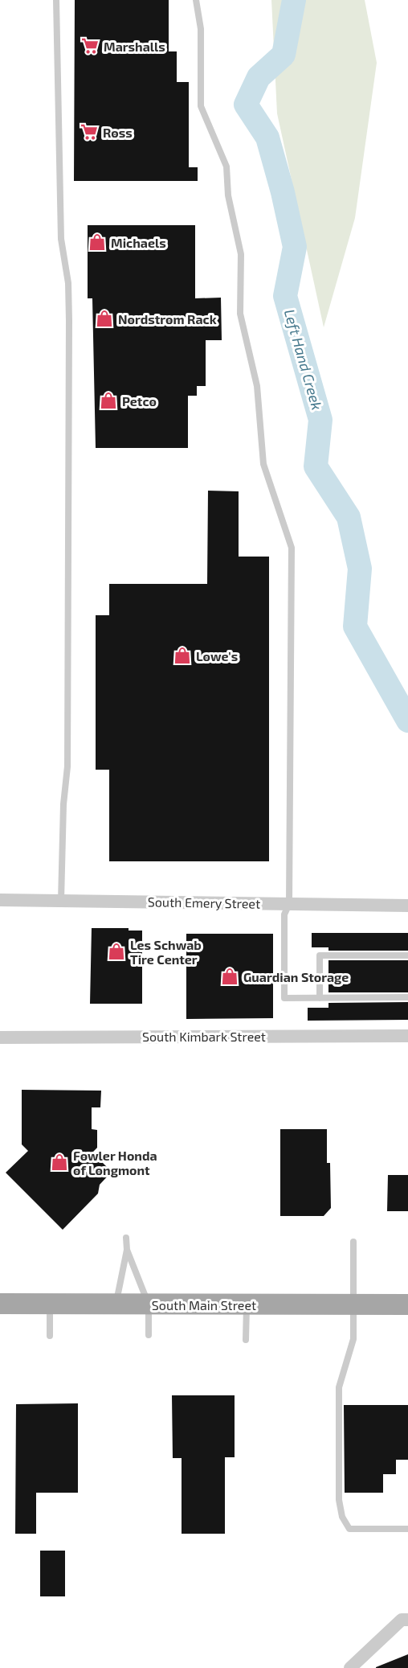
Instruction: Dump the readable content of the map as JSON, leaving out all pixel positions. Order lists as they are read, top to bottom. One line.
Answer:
{"streets":{"main road":["South Main Street"],"street":["South Emery Street","South Kimbark Street"]},"water":["Left Hand Creek"],"places":{"supermarket":["Marshalls","Ross"],"shop":["Michaels","Nordstrom Rack","Petco","Lowe's","Les Schwab Tire Center","Guardian Storage","Fowler Honda of Longmont"]}}
